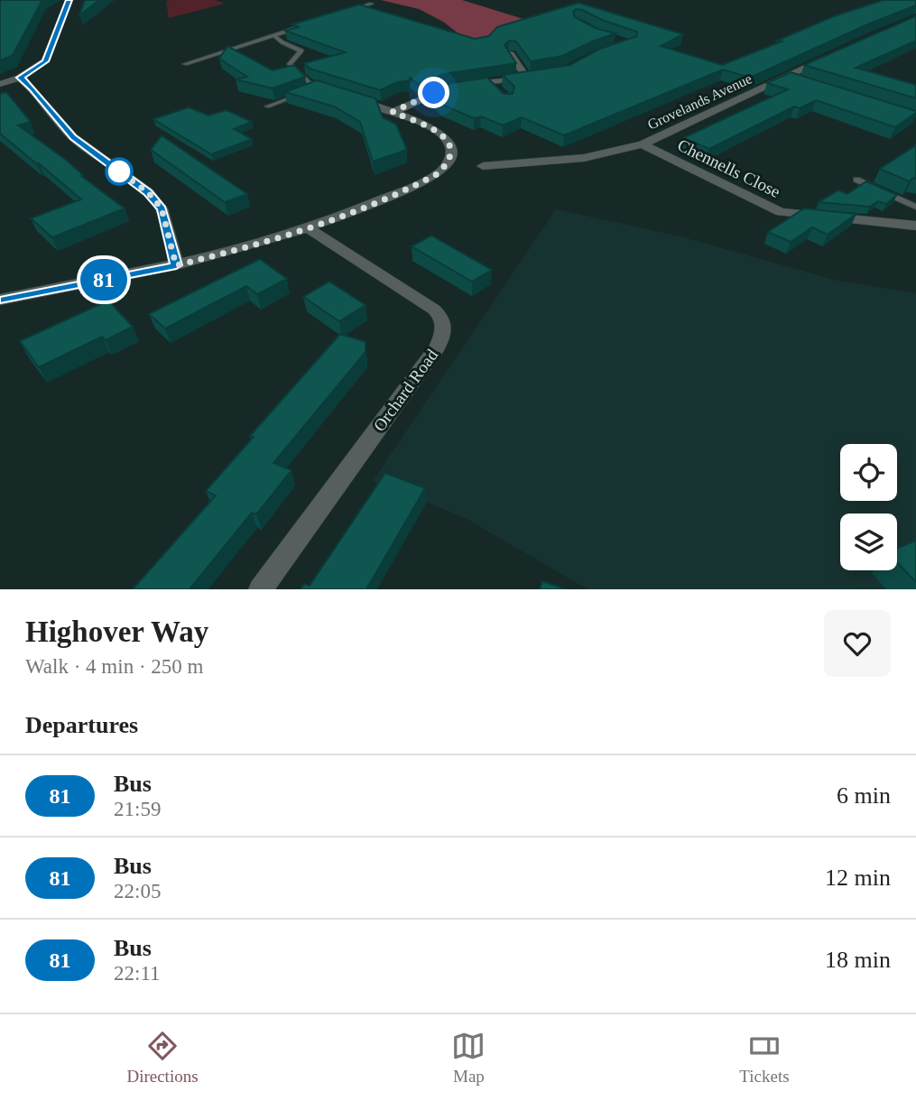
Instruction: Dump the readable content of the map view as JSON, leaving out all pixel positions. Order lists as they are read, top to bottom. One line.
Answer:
{"streets":{"street":["Grovelands Avenue","Chennells Close","Orchard Road"]},"crossings":[["Grovelands Avenue","Chennells Close"]],"lines":["bus line 81"],"page":{"on_map":"81","heading":[["Highover Way","Walk · 4 min · 250 m"],"Departures"],"list":[{"mark":"81","name":"Bus","note":"21:59","value":"6 min"},{"mark":"81","name":"Bus","note":"22:05","value":"12 min"},{"mark":"81","name":"Bus","note":"22:11","value":"18 min"}],"tabs":["Directions","Map","Tickets"]}}
